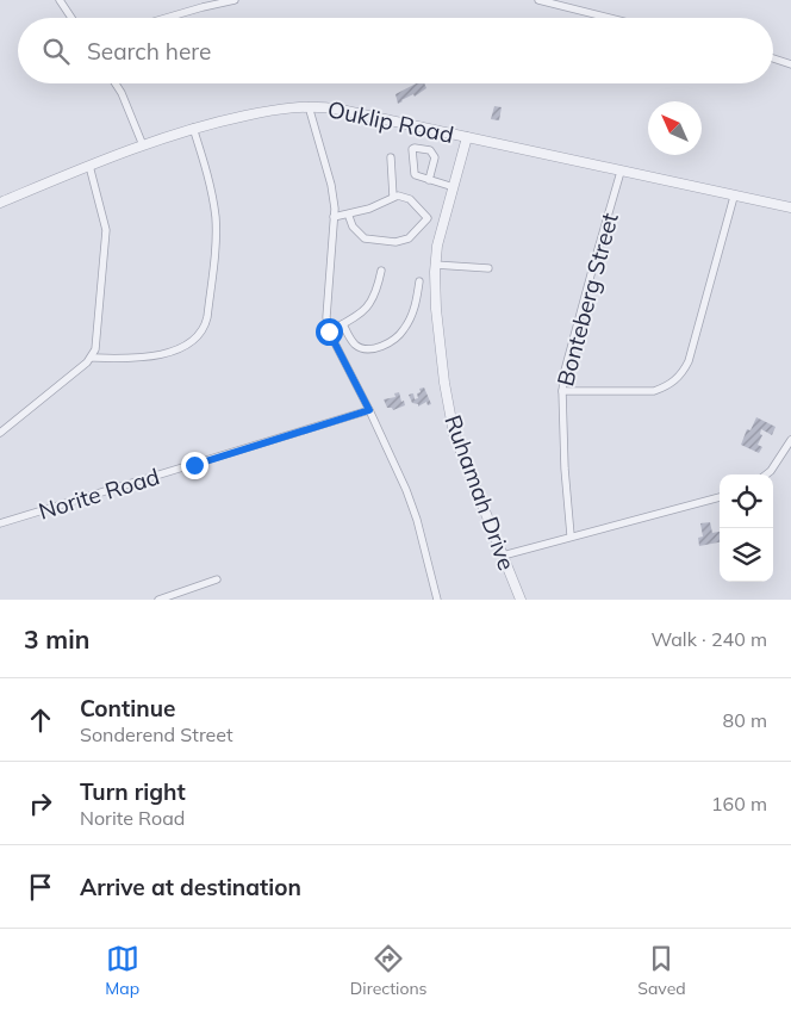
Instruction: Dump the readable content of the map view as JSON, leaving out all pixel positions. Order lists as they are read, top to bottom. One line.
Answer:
{"streets":{"street":["Ouklip Road","Bonteberg Street","Ruhamah Drive","Norite Road"]},"crossings":[["Ouklip Road","Bonteberg Street"],["Ouklip Road","Ruhamah Drive"]],"north":"top left","page":{"search":"Search here","heading":["3 min","Walk · 240 m"],"list":[["Continue","Sonderend Street","80 m"],["Turn right","Norite Road","160 m"],"Arrive at destination"],"nav":["Map","Directions","Saved"]}}
